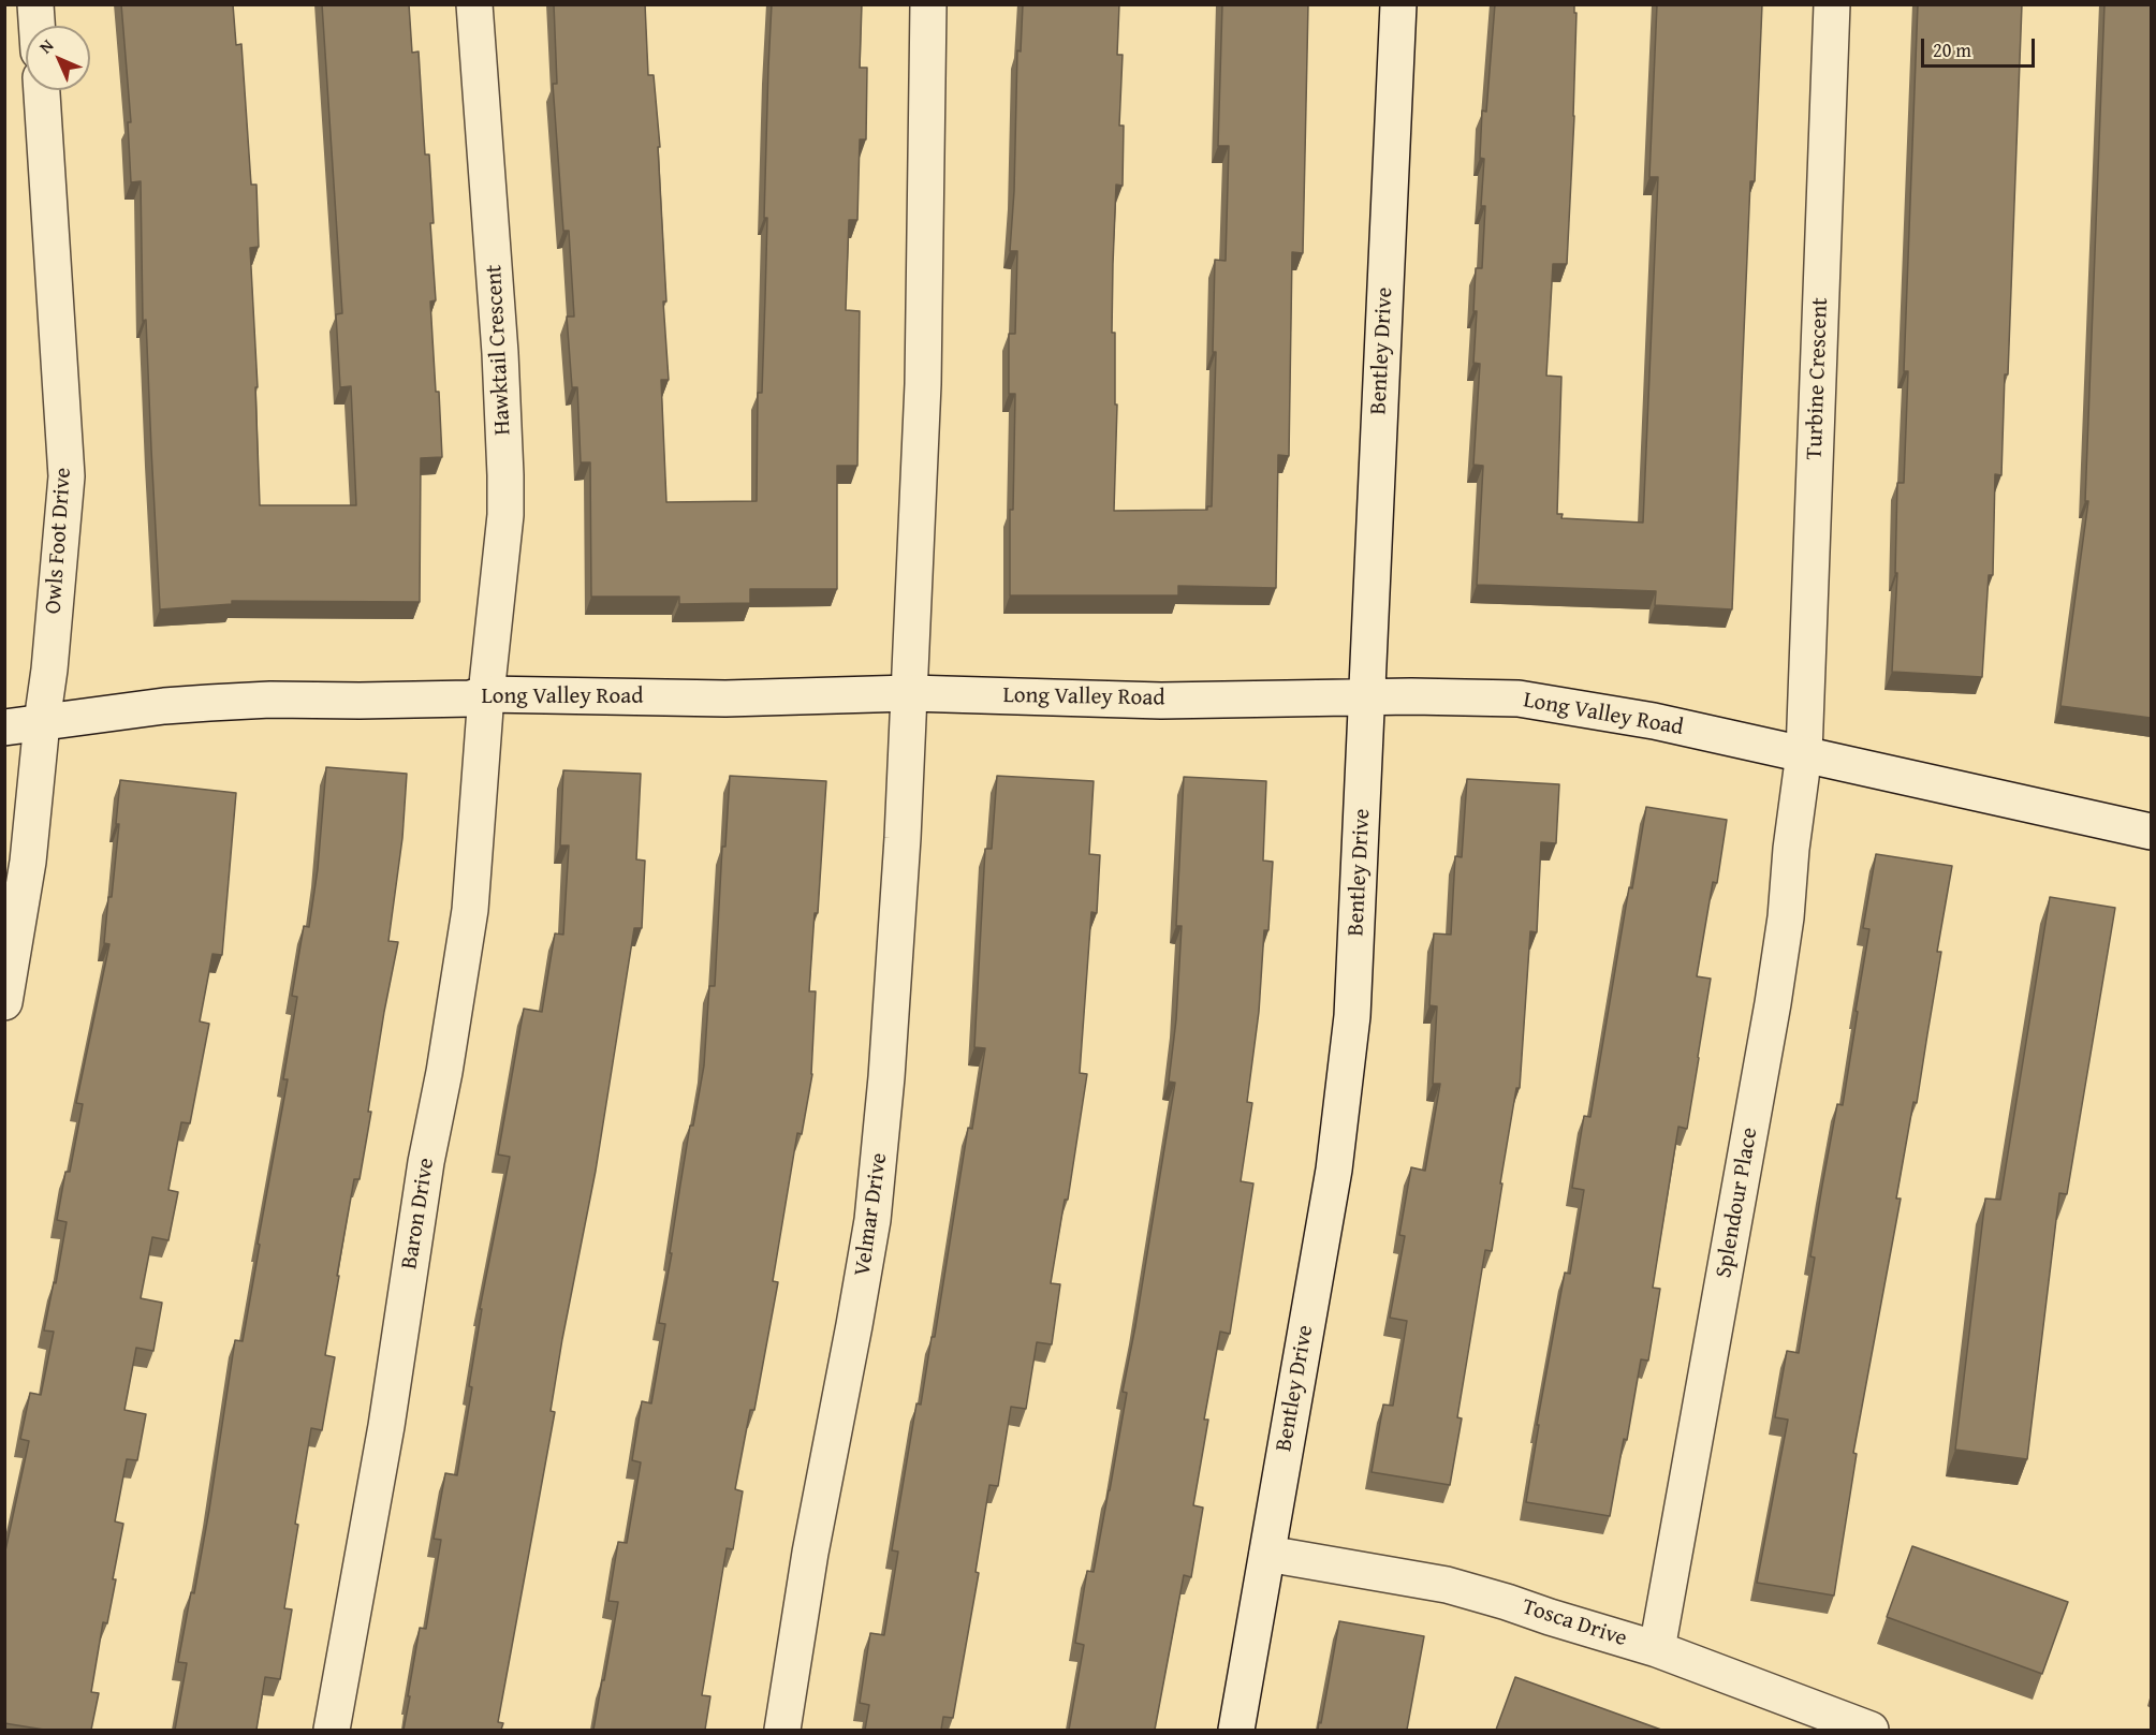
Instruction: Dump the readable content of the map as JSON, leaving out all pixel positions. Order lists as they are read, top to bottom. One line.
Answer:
{"streets":{"street":["Hawktail Crescent","Bentley Drive","Turbine Crescent","Owls Foot Drive","Long Valley Road","Splendour Place","Baron Drive","Velmar Drive","Tosca Drive"]},"crossings":[["Hawktail Crescent","Long Valley Road"],["Hawktail Crescent","Baron Drive"],["Bentley Drive","Long Valley Road"],["Bentley Drive","Tosca Drive"],["Turbine Crescent","Long Valley Road"],["Turbine Crescent","Splendour Place"],["Owls Foot Drive","Long Valley Road"],["Long Valley Road","Splendour Place"],["Long Valley Road","Baron Drive"],["Long Valley Road","Velmar Drive"],["Splendour Place","Tosca Drive"]],"scale_bar":"20 m","north":"top left"}
